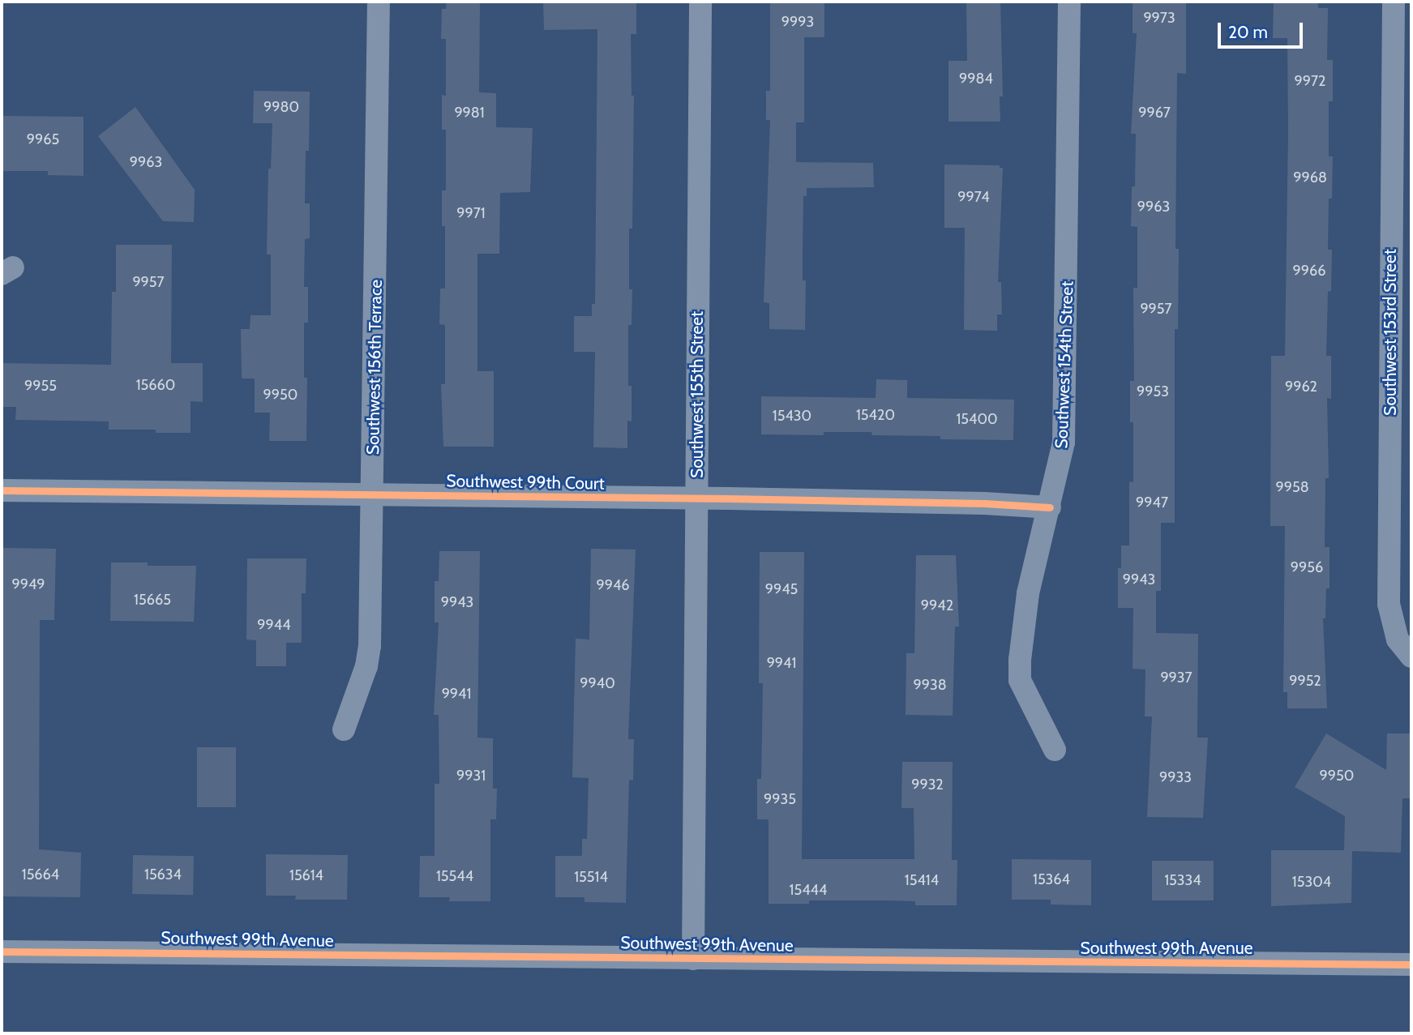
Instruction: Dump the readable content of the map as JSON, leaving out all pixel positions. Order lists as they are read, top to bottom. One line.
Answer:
{"streets":{"street":["Southwest 153rd Street","Southwest 154th Street","Southwest 156th Terrace","Southwest 155th Street","Southwest 99th Court","Southwest 99th Avenue"]},"crossings":[["Southwest 154th Street","Southwest 99th Court"],["Southwest 156th Terrace","Southwest 99th Court"],["Southwest 155th Street","Southwest 99th Court"],["Southwest 155th Street","Southwest 99th Avenue"]],"house_numbers":["9973","9993","9984","9972","9980","9981","9967","9965","9963","9968","9974","9963","9971","9966","9957","9957","15660","9955","9962","9953","9950","15420","15430","15400","9958","9947","9956","9943","9949","9946","9945","15665","9943","9942","9944","9941","9937","9952","9940","9938","9941","9931","9950","9933","9932","9935","15664","15634","15614","15544","15514","15364","15414","15334","15304","15444"],"scale_bar":"20 m"}
